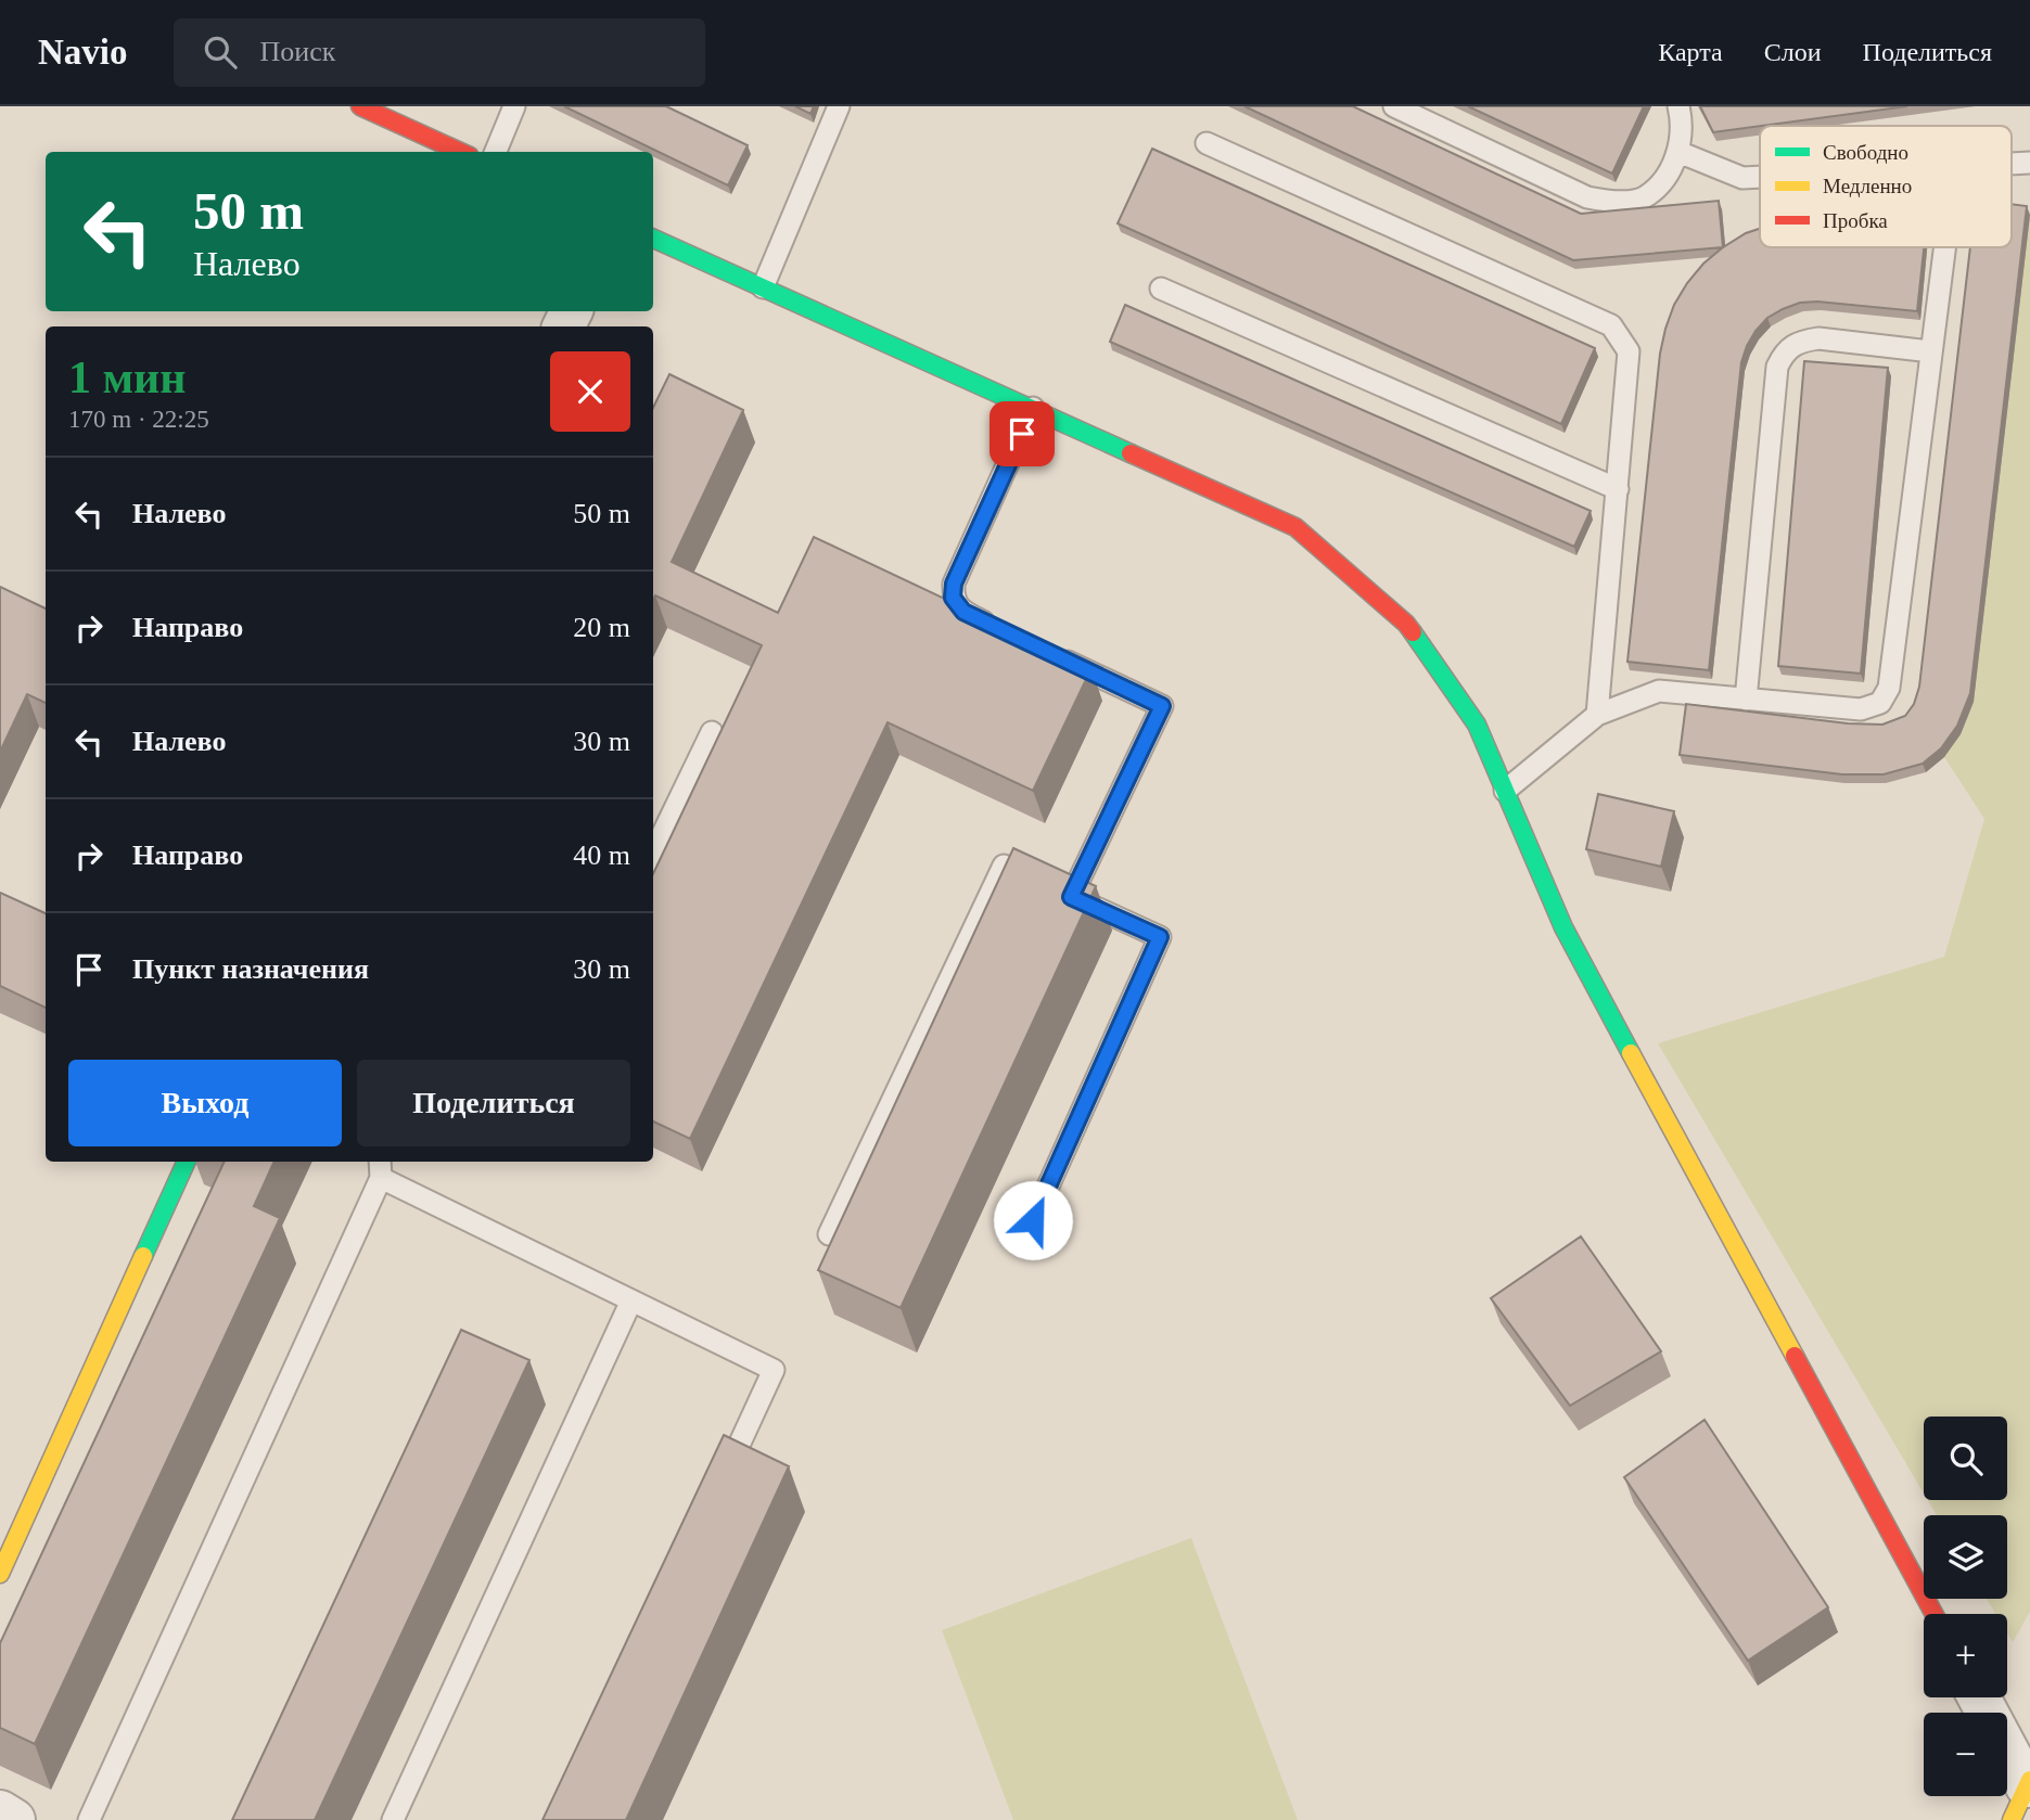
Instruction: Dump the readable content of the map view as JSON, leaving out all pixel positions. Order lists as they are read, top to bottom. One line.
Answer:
{"legend":["Свободно","Медленно","Пробка"],"page":{"header":"Navio","search":"Поиск","nav":["Карта","Слои","Поделиться"],"turn":["50 m","Налево"],"heading":["1 мин","170 m · 22:25"],"list":[{"name":"Налево","value":"50 m"},{"name":"Направо","value":"20 m"},{"name":"Налево","value":"30 m"},{"name":"Направо","value":"40 m"},{"name":"Пункт назначения","value":"30 m"}],"buttons":["Выход","Поделиться"],"map_buttons":["+","−"]}}
